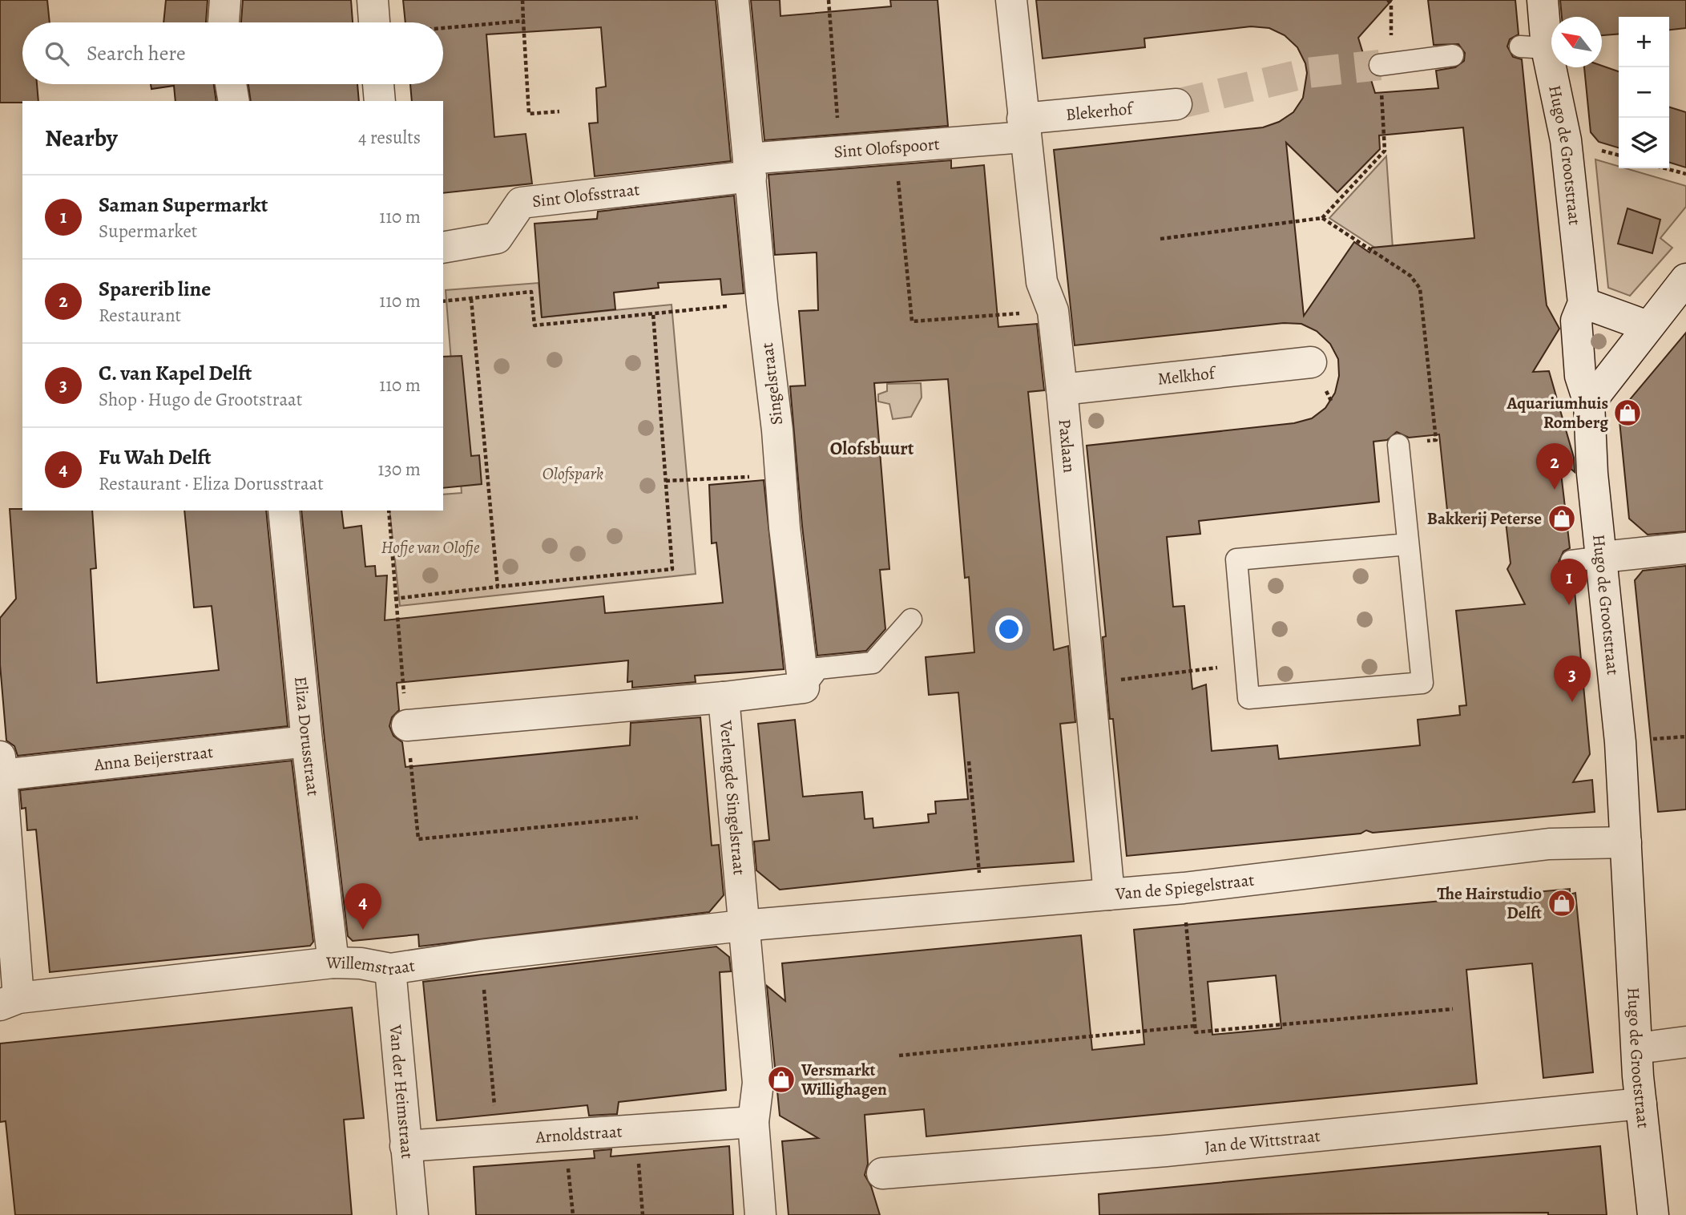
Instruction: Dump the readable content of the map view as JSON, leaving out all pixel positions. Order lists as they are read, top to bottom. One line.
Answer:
{"streets":{"street":["Blekerhof","Sint Olofspoort","Hugo de Grootstraat","Sint Olofsstraat","Melkhof","Singelstraat","Paxlaan","Eliza Dorusstraat","Anna Beijerstraat","Verlengde Singelstraat","Van de Spiegelstraat","Willemstraat","Van der Heimstraat","Arnoldstraat","Jan de Wittstraat"]},"crossings":[["Blekerhof","Sint Olofspoort"],["Blekerhof","Paxlaan"],["Sint Olofspoort","Sint Olofsstraat"],["Sint Olofspoort","Singelstraat"],["Sint Olofspoort","Paxlaan"],["Hugo de Grootstraat","Van de Spiegelstraat"],["Hugo de Grootstraat","Jan de Wittstraat"],["Sint Olofsstraat","Singelstraat"],["Melkhof","Paxlaan"],["Paxlaan","Van de Spiegelstraat"],["Eliza Dorusstraat","Anna Beijerstraat"],["Eliza Dorusstraat","Willemstraat"],["Verlengde Singelstraat","Van de Spiegelstraat"],["Verlengde Singelstraat","Willemstraat"],["Verlengde Singelstraat","Arnoldstraat"],["Van de Spiegelstraat","Willemstraat"],["Willemstraat","Van der Heimstraat"],["Van der Heimstraat","Arnoldstraat"]],"districts":["Olofsbuurt"],"parks":["Olofspark","Hofje van Olofje"],"places":{"shop":["Aquariumhuis Romberg","Bakkerij Peterse","The Hairstudio Delft","Versmarkt Willighagen"]},"north":"top left","page":{"map_buttons":["+","−"],"search":"Search here","heading":["Nearby","4 results"],"list":[{"mark":"1","name":"Saman Supermarkt","note":"Supermarket","value":"110 m"},{"mark":"2","name":"Sparerib line","note":"Restaurant","value":"110 m"},{"mark":"3","name":"C. van Kapel Delft","note":"Shop · Hugo de Grootstraat","value":"110 m"},{"mark":"4","name":"Fu Wah Delft","note":"Restaurant · Eliza Dorusstraat","value":"130 m"}],"pins":["2","1","3","4"]}}
